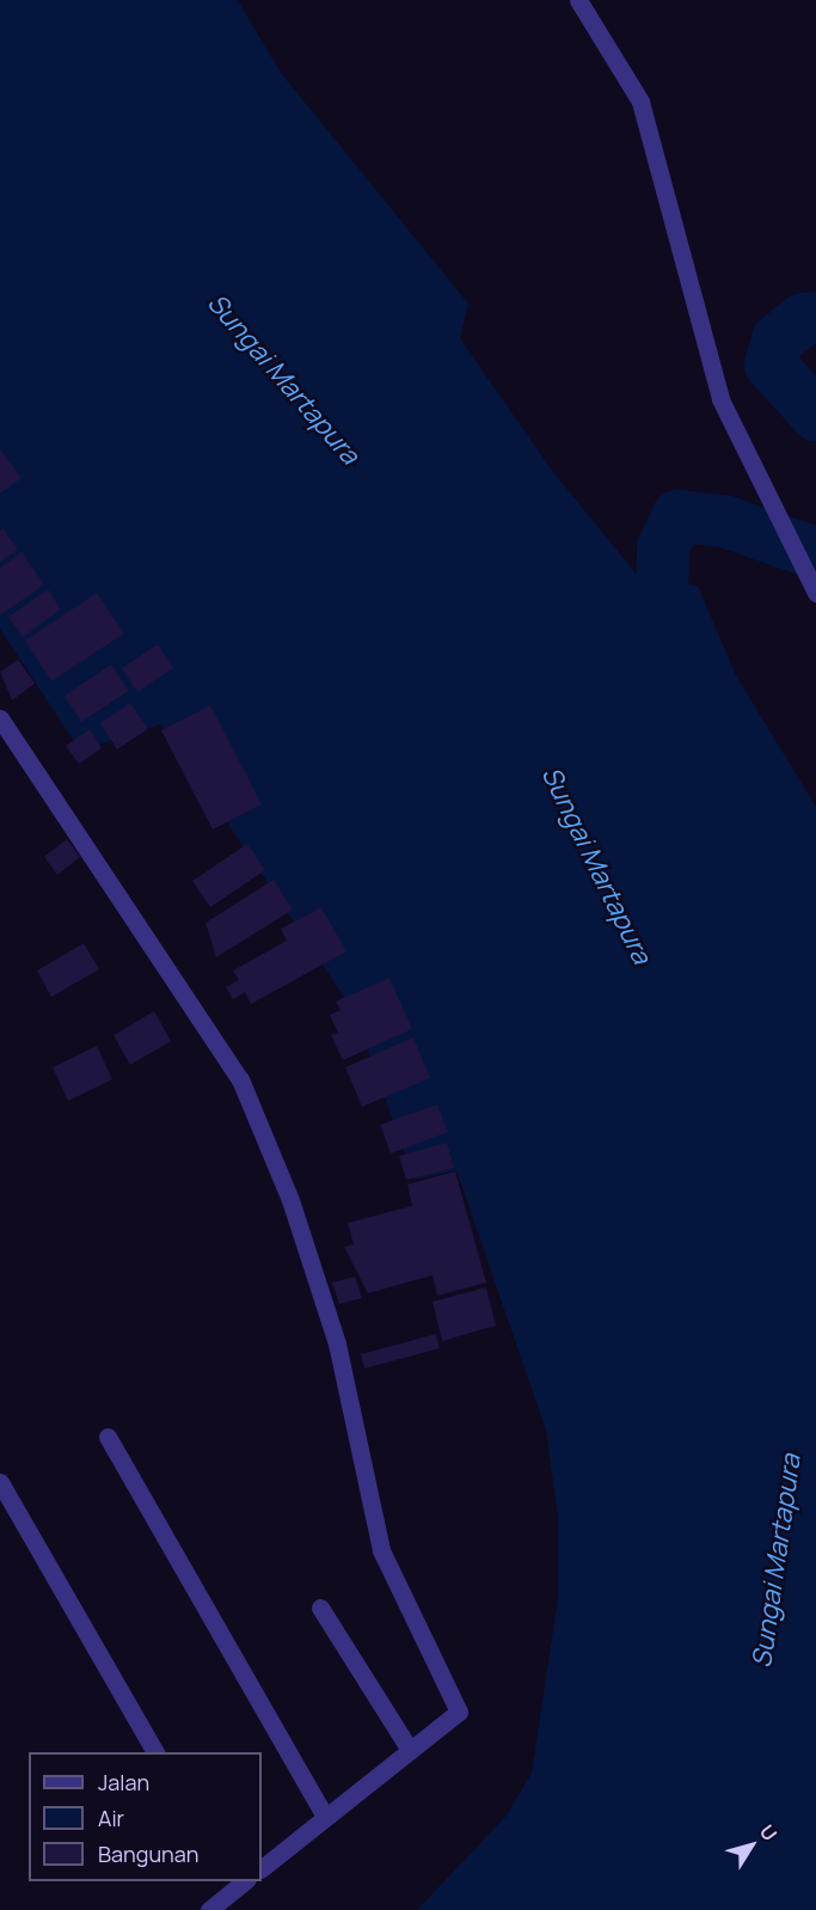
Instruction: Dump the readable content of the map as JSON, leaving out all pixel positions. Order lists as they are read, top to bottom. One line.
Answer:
{"water":["Sungai Martapura"],"legend":["Jalan","Air","Bangunan"],"north":"top right"}
